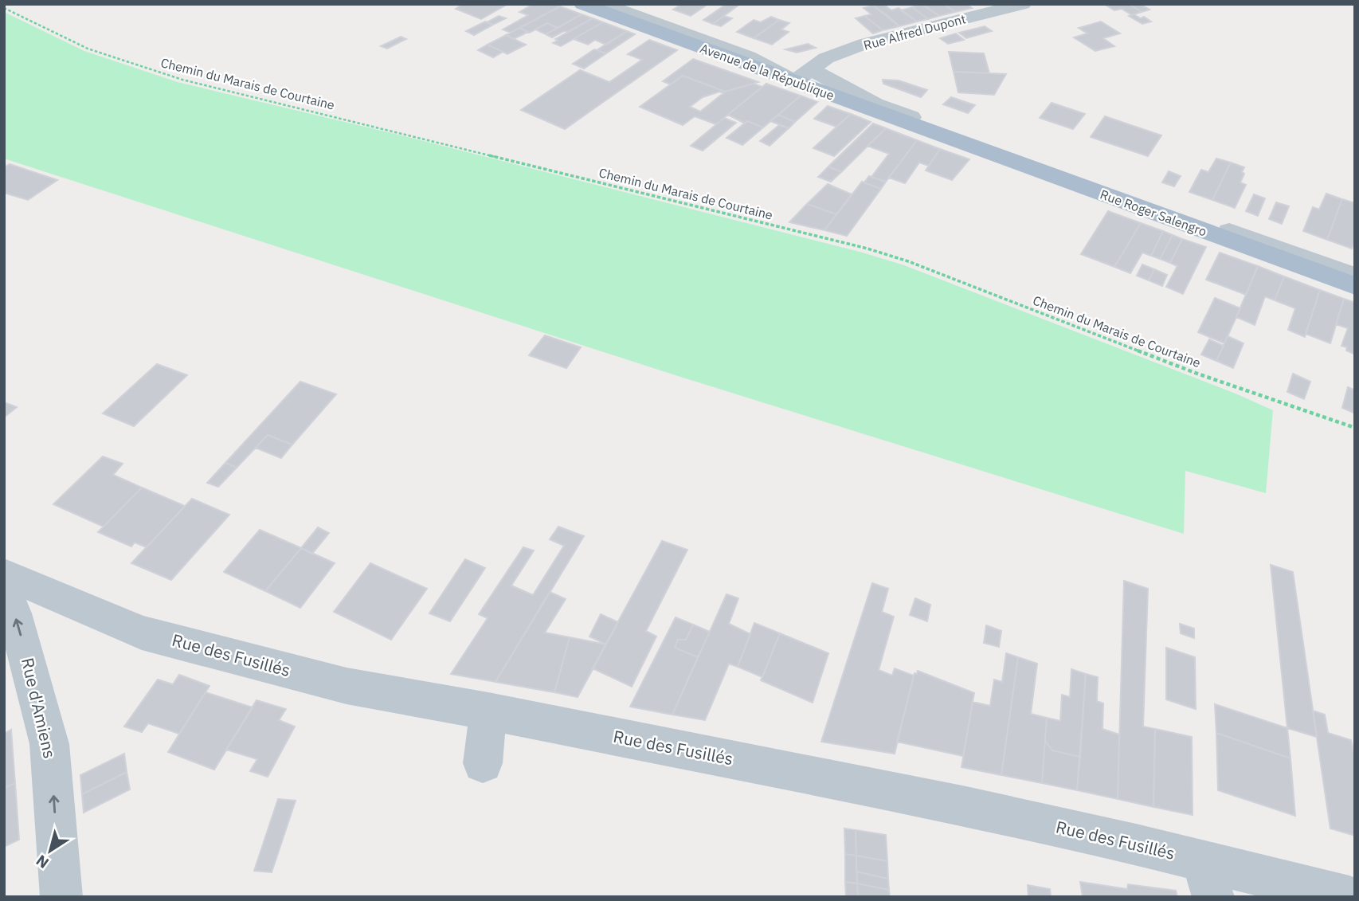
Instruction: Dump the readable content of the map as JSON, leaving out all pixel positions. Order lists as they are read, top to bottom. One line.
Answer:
{"streets":{"main road":["Avenue de la République","Rue Roger Salengro"],"street":["Rue Alfred Dupont","Rue des Fusillés","Rue d'Amiens"],"path":["Chemin du Marais de Courtaine"]},"crossings":[["Rue Alfred Dupont","Avenue de la République"],["Avenue de la République","Rue Roger Salengro"]],"one_way":["Rue d'Amiens"],"north":"bottom left"}
